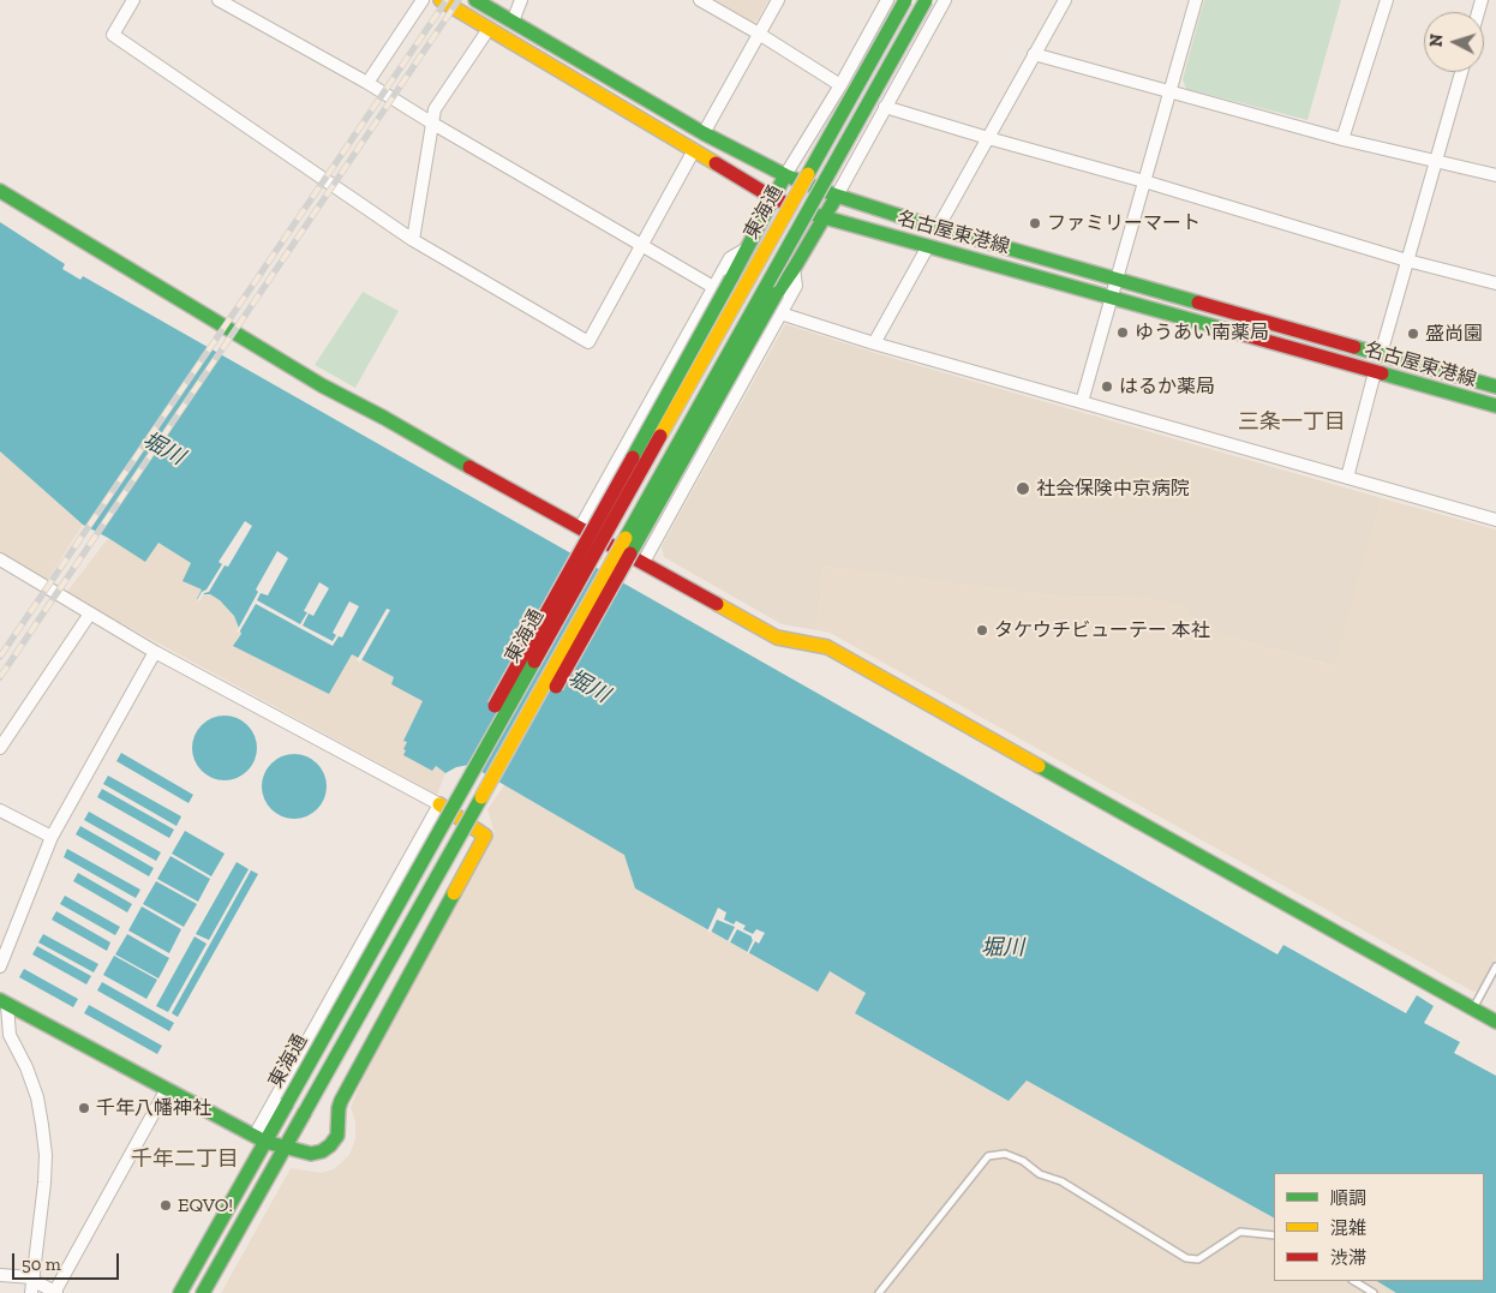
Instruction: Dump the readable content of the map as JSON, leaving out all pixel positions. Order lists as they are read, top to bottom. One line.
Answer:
{"streets":{"main road":["東海通","名古屋東港線"]},"districts":["三条一丁目","千年二丁目"],"water":["堀川"],"places":["ファミリーマート","ゆうあい南薬局","盛尚園","はるか薬局","社会保険中京病院","タケウチビューテー 本社","千年八幡神社","EQVO!"],"legend":["順調","混雑","渋滞"],"scale_bar":"50 m","north":"left"}
